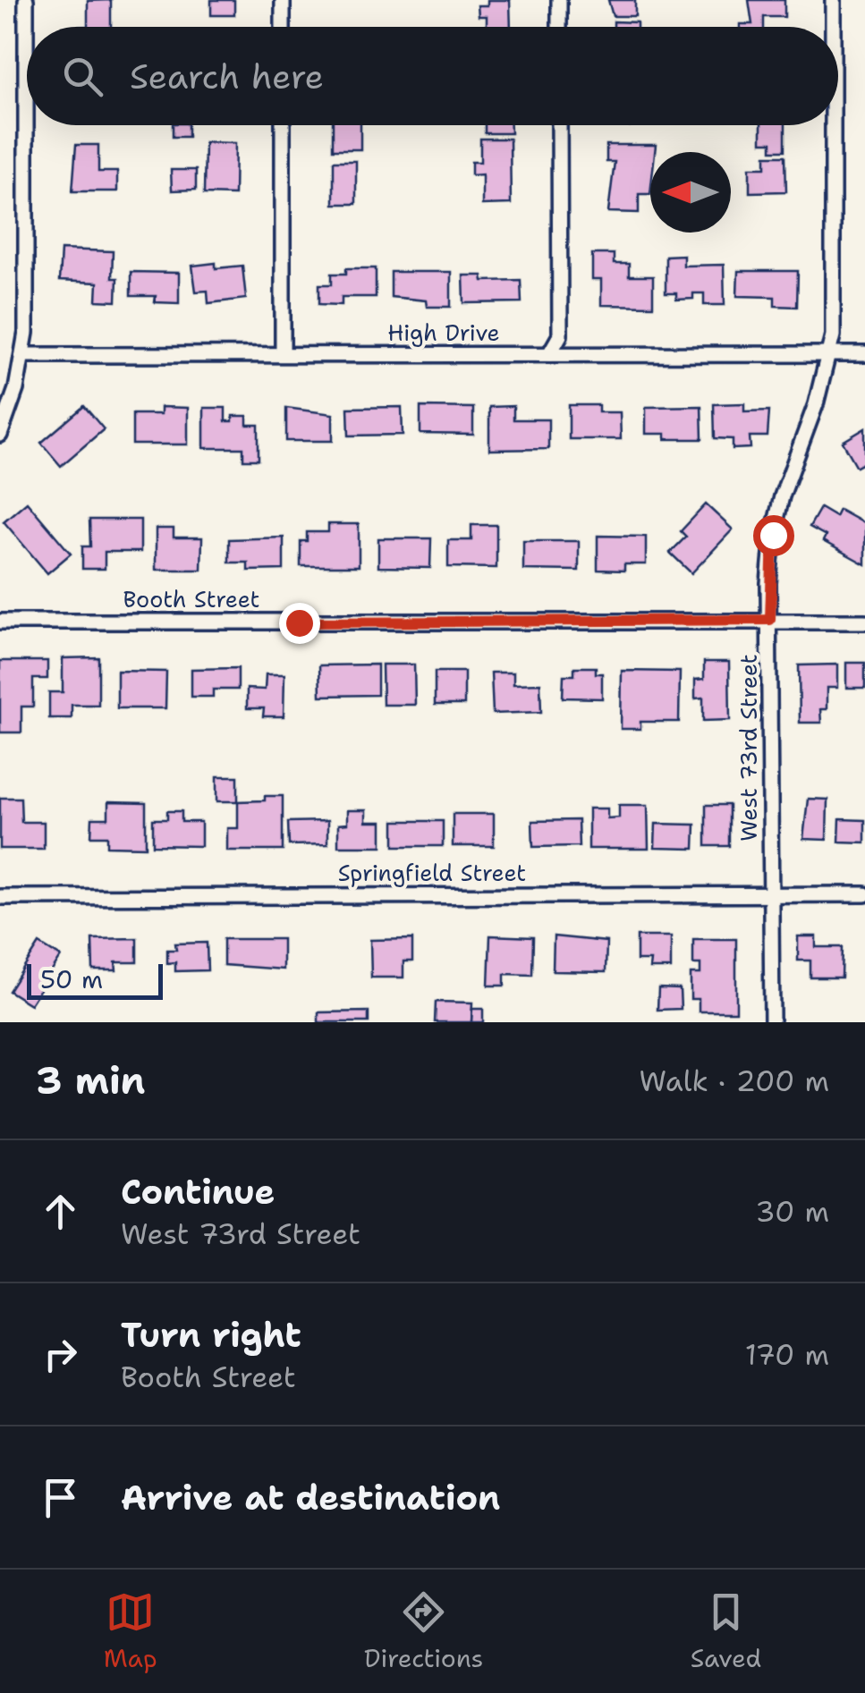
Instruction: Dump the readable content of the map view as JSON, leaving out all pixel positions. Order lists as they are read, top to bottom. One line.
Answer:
{"streets":{"street":["High Drive","Booth Street","West 73rd Street","Springfield Street"]},"crossings":[["High Drive","West 73rd Street"],["Booth Street","West 73rd Street"],["West 73rd Street","Springfield Street"]],"scale_bar":"50 m","north":"left","page":{"search":"Search here","scale":"50 m","heading":["3 min","Walk · 200 m"],"list":[["Continue","West 73rd Street","30 m"],["Turn right","Booth Street","170 m"],"Arrive at destination"],"nav":["Map","Directions","Saved"]}}
